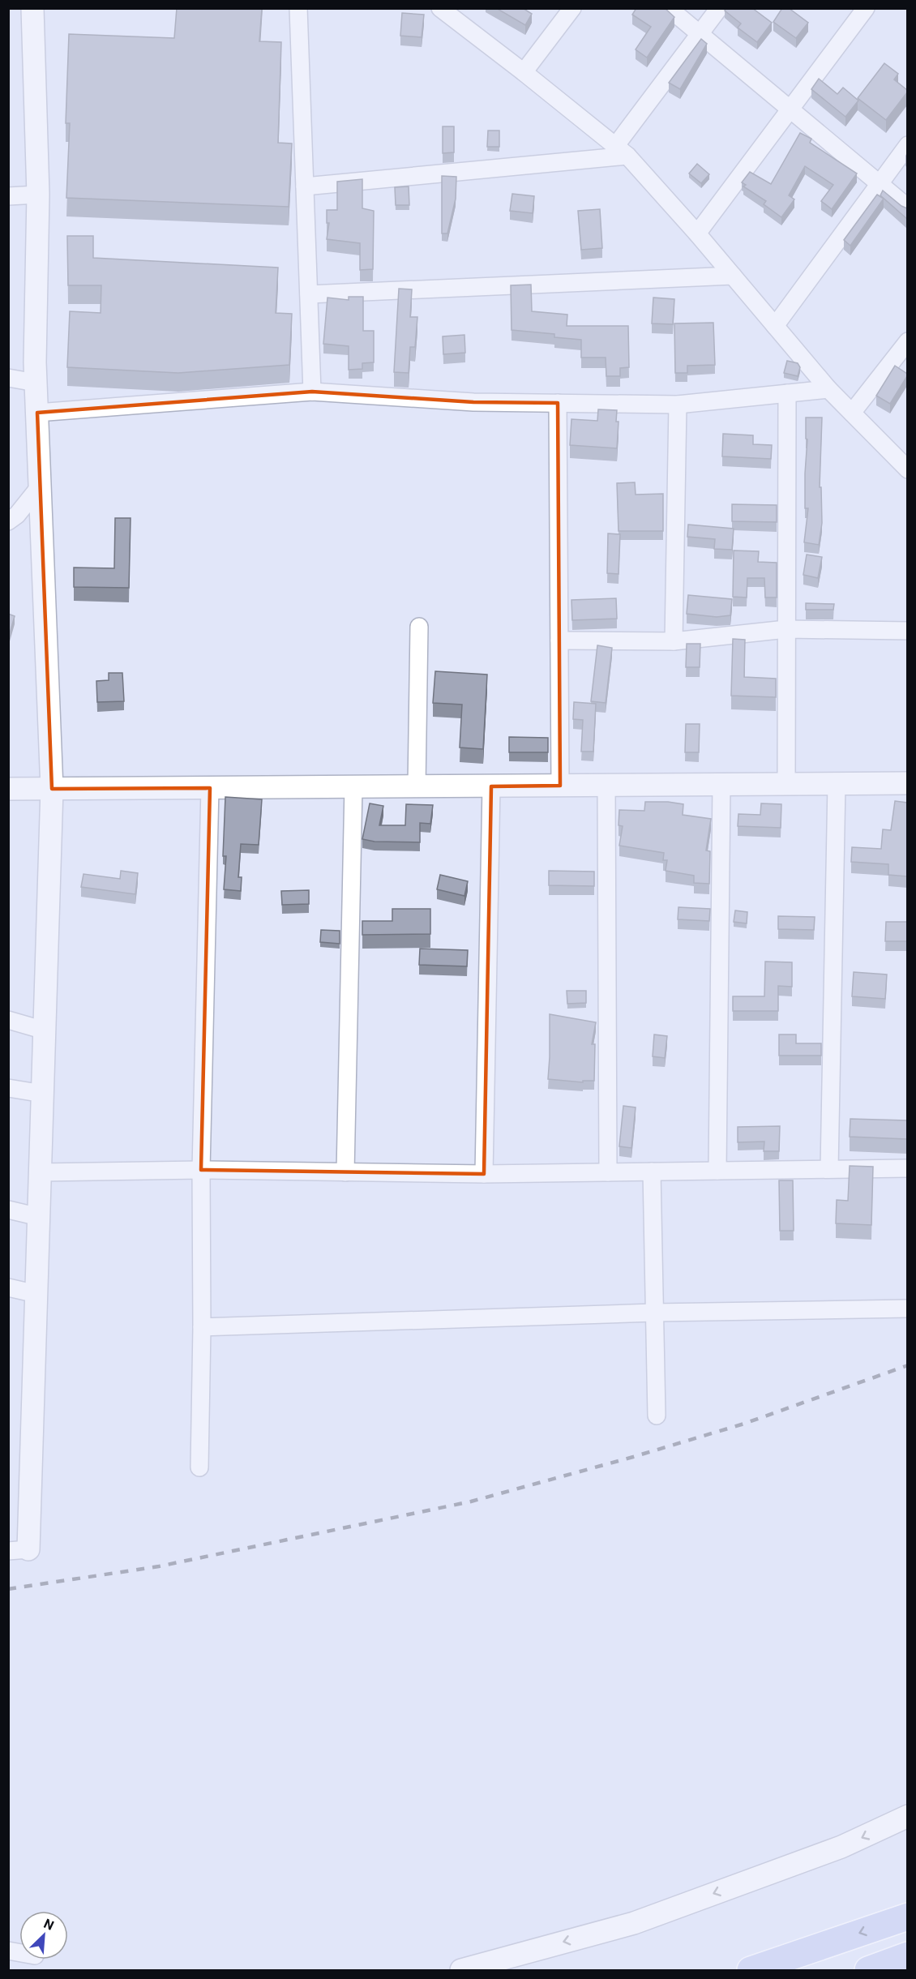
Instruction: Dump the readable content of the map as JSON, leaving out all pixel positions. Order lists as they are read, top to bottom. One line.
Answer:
{"north":"top right"}
